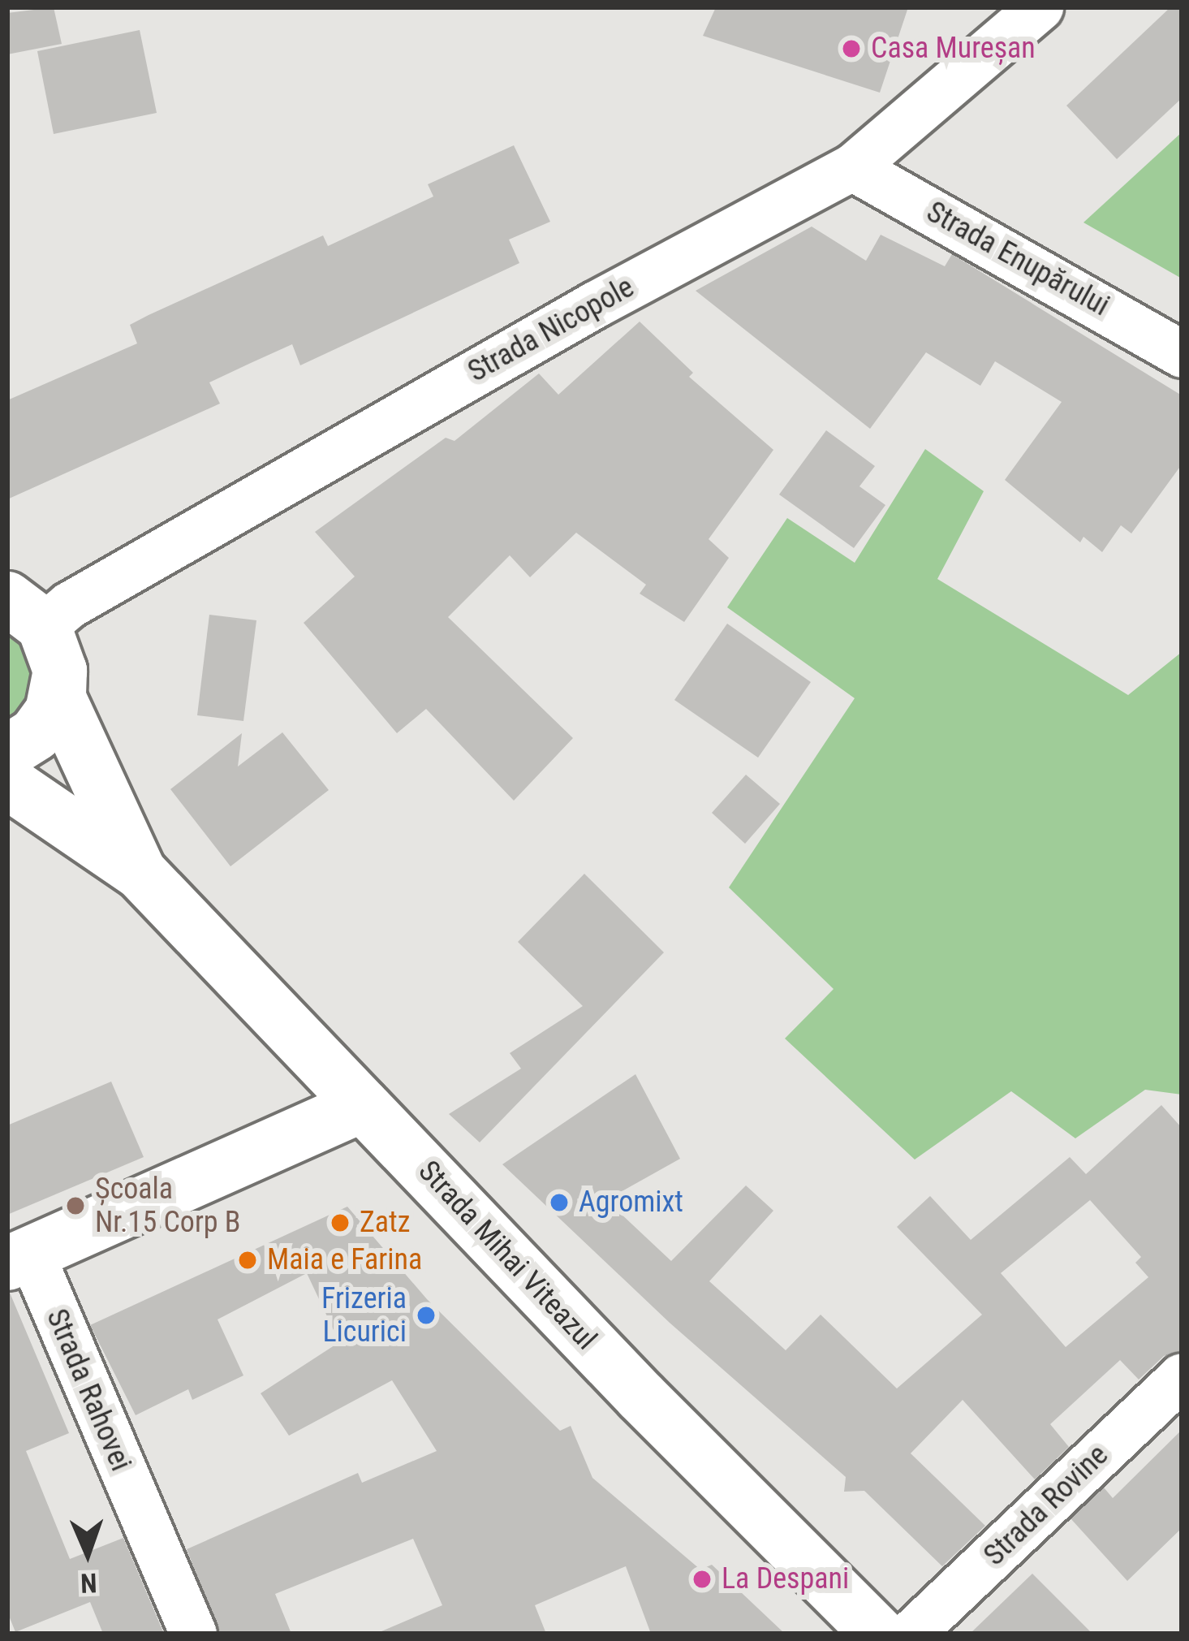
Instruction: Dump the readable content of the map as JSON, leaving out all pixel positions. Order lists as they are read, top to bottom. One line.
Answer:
{"streets":{"street":["Strada Enupărului","Strada Nicopole","Strada Mihai Viteazul","Strada Rahovei","Strada Rovine"]},"crossings":[["Strada Enupărului","Strada Nicopole"],["Strada Nicopole","Strada Mihai Viteazul"]],"places":["Casa Mureșan","Agromixt","Școala Nr.15 Corp B","Zatz","Maia e Farina","Frizeria Licurici","La Despani"],"north":"bottom"}
